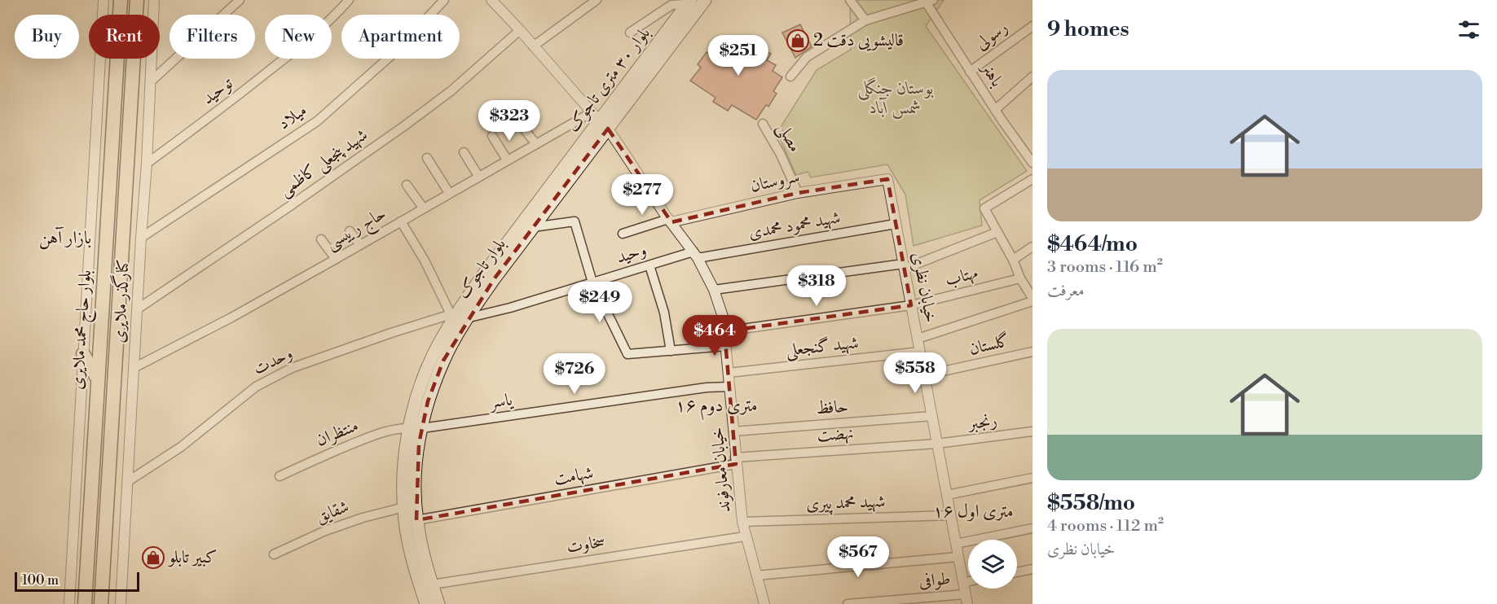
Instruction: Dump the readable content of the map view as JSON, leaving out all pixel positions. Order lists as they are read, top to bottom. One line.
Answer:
{"streets":{"highway":["بلوار حاج محمد ملایری"],"main road":["بلوار ۳۰ متری تاجوک","بلوار تاجوک"],"street":["رسولی","باهنر","توحید","میلاد","مصلی","شهید پنجعلی کاظمی","سروستان","شهید محمود محمدی","حاج رییسی","وحید","مهتاب","خیابان نظری","کنارگذر ملایری","گلستان","شهید گنجعلی","وحدت","یاسر","حافظ","رنجبر","منتظران","نهضت","خیابان معارفوند","شهامت","شهید محمد پیری","شقایق","سخاوت","طوافی"]},"crossings":[["رسولی","باهنر"],["بلوار ۳۰ متری تاجوک","حاج رییسی"],["بلوار ۳۰ متری تاجوک","وحید"],["بلوار ۳۰ متری تاجوک","بلوار تاجوک"],["بلوار ۳۰ متری تاجوک","وحدت"],["بلوار ۳۰ متری تاجوک","یاسر"],["بلوار ۳۰ متری تاجوک","منتظران"],["بلوار ۳۰ متری تاجوک","خیابان معارفوند"],["بلوار ۳۰ متری تاجوک","شقایق"],["توحید","کنارگذر ملایری"],["میلاد","کنارگذر ملایری"],["مصلی","سروستان"],["شهید پنجعلی کاظمی","کنارگذر ملایری"],["شهید پنجعلی کاظمی","خیابان معارفوند"],["سروستان","خیابان نظری"],["سروستان","خیابان معارفوند"],["شهید محمود محمدی","وحید"],["شهید محمود محمدی","خیابان نظری"],["شهید محمود محمدی","خیابان معارفوند"],["حاج رییسی","بلوار تاجوک"],["حاج رییسی","کنارگذر ملایری"],["حاج رییسی","خیابان معارفوند"],["وحید","بلوار تاجوک"],["وحید","وحدت"],["وحید","خیابان معارفوند"],["بلوار تاجوک","وحدت"],["بلوار تاجوک","خیابان معارفوند"],["مهتاب","خیابان نظری"],["مهتاب","خیابان معارفوند"],["خیابان نظری","گلستان"],["خیابان نظری","شهید گنجعلی"],["خیابان نظری","حافظ"],["خیابان نظری","رنجبر"],["خیابان نظری","نهضت"],["خیابان نظری","شهید محمد پیری"],["خیابان نظری","طوافی"],["کنارگذر ملایری","وحدت"],["شهید گنجعلی","خیابان معارفوند"],["یاسر","منتظران"],["یاسر","خیابان معارفوند"],["حافظ","خیابان معارفوند"],["رنجبر","نهضت"],["نهضت","خیابان معارفوند"],["نهضت","شهامت"],["خیابان معارفوند","شهامت"],["خیابان معارفوند","شهید محمد پیری"],["خیابان معارفوند","سخاوت"]],"districts":["بازار آهن","۱۶ متری دوم","۱۶ متری اول"],"parks":["بوستان جنگلی شمس آباد"],"places":{"shop":["قالیشویی دقت 2","کبیر تابلو"]},"scale_bar":"100 m","page":{"heading":"9 homes","chip":["Buy","Rent","Filters","New","Apartment"],"price":["$251","$323","$277","$318","$249","$464","$558","$726","$567"],"list":[{"name":"$464/mo","note":"3 rooms · 116 m² · معرفت"},{"name":"$558/mo","note":"4 rooms · 112 m² · خیابان نظری"}],"scale":"100 m"}}
